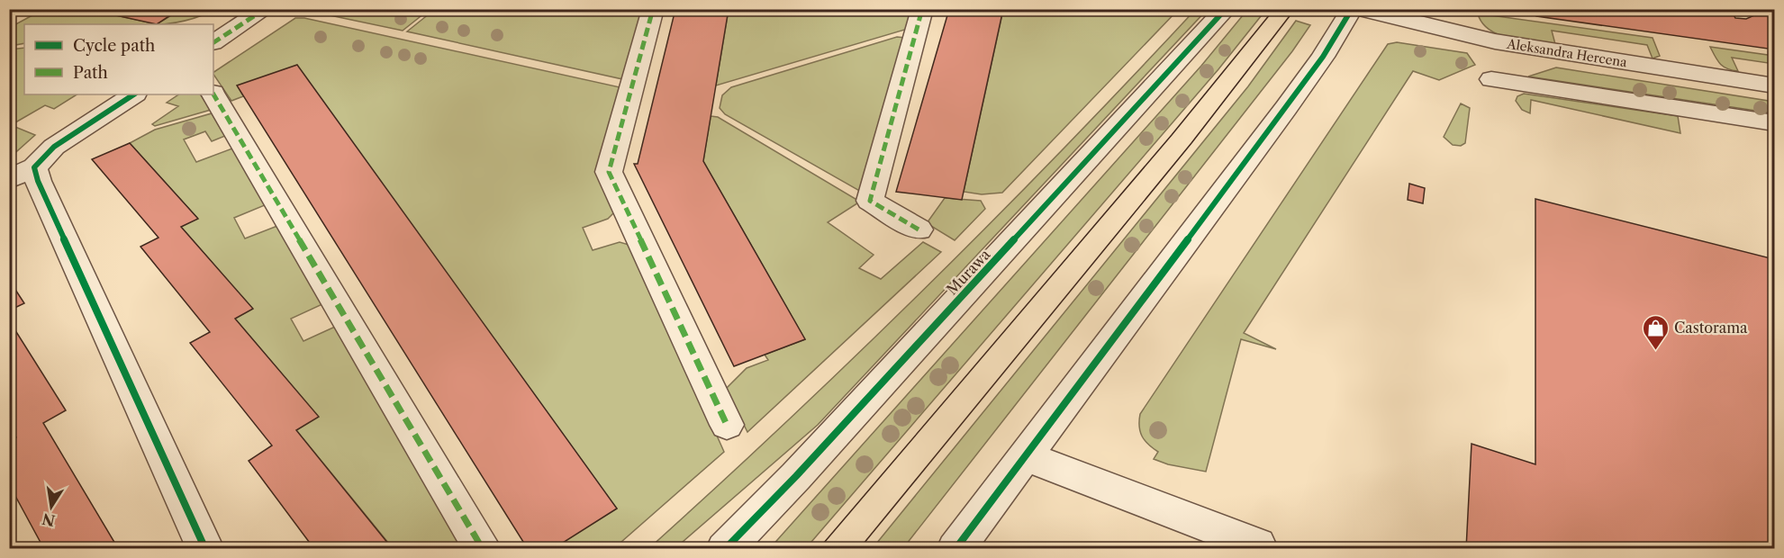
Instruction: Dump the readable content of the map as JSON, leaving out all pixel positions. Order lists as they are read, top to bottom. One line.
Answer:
{"streets":{"street":["Aleksandra Hercena","Murawa"]},"places":{"shop":["Castorama"]},"legend":["Cycle path","Path"],"north":"bottom"}
